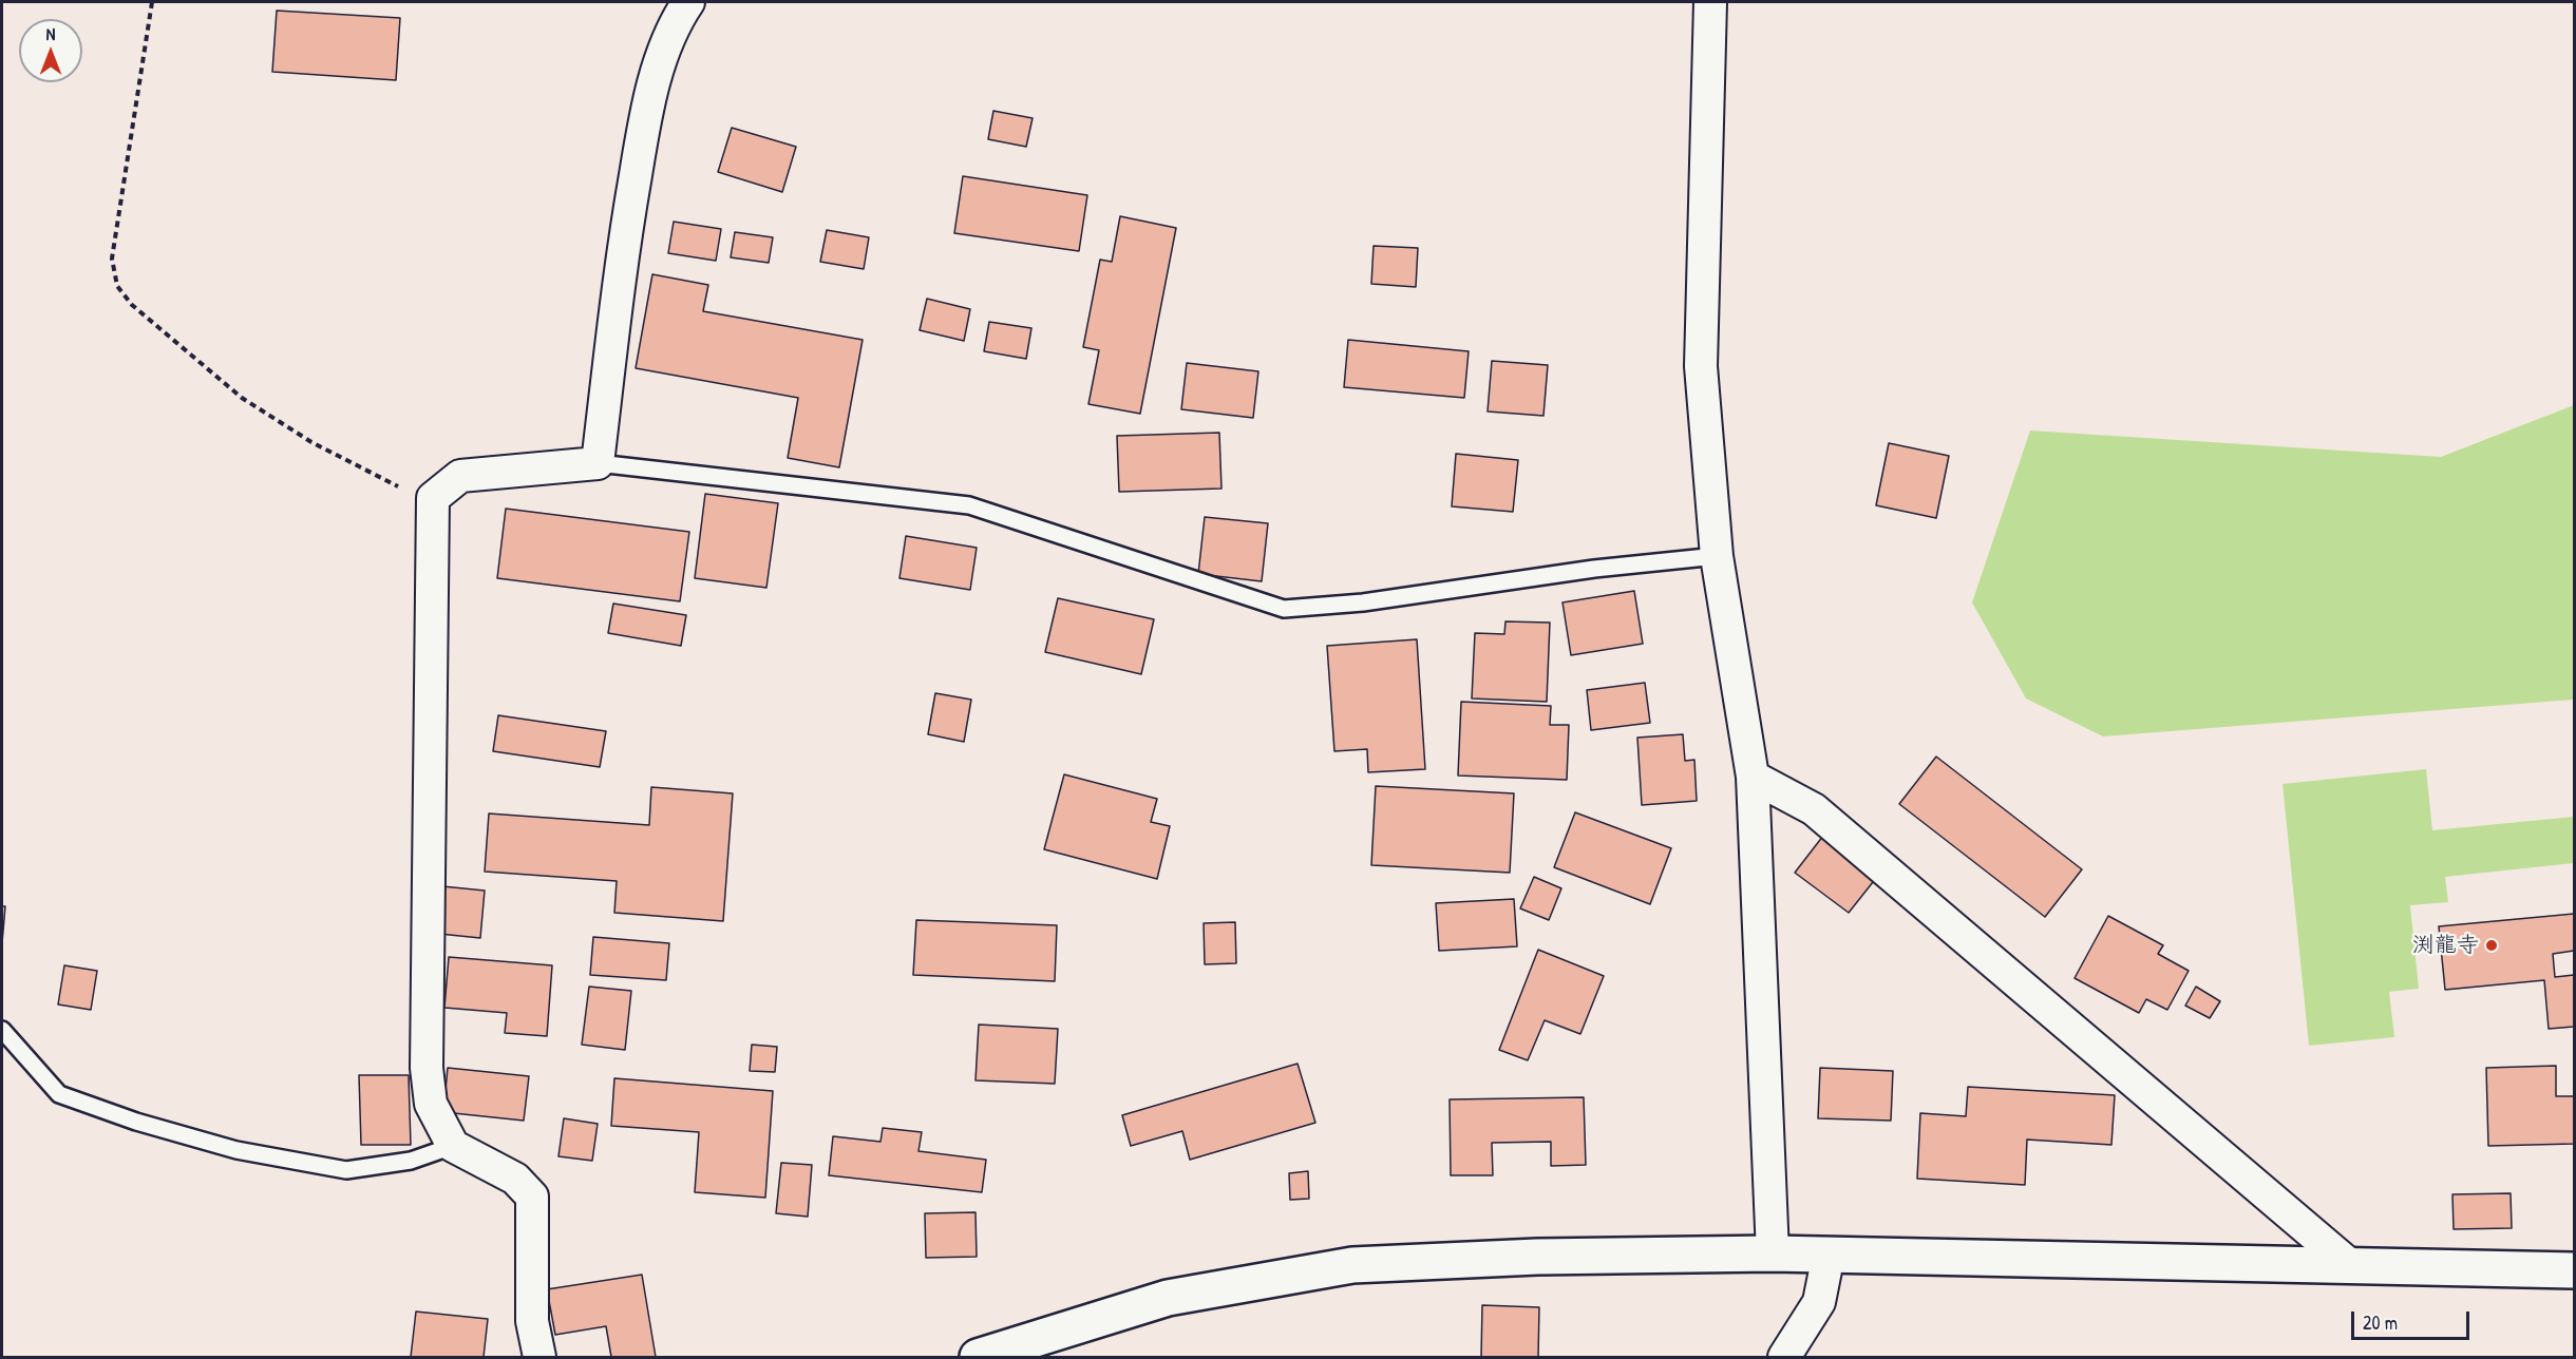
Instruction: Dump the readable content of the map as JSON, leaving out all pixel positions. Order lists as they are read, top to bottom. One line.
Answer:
{"places":["渕龍寺"],"scale_bar":"20 m","north":"top"}
